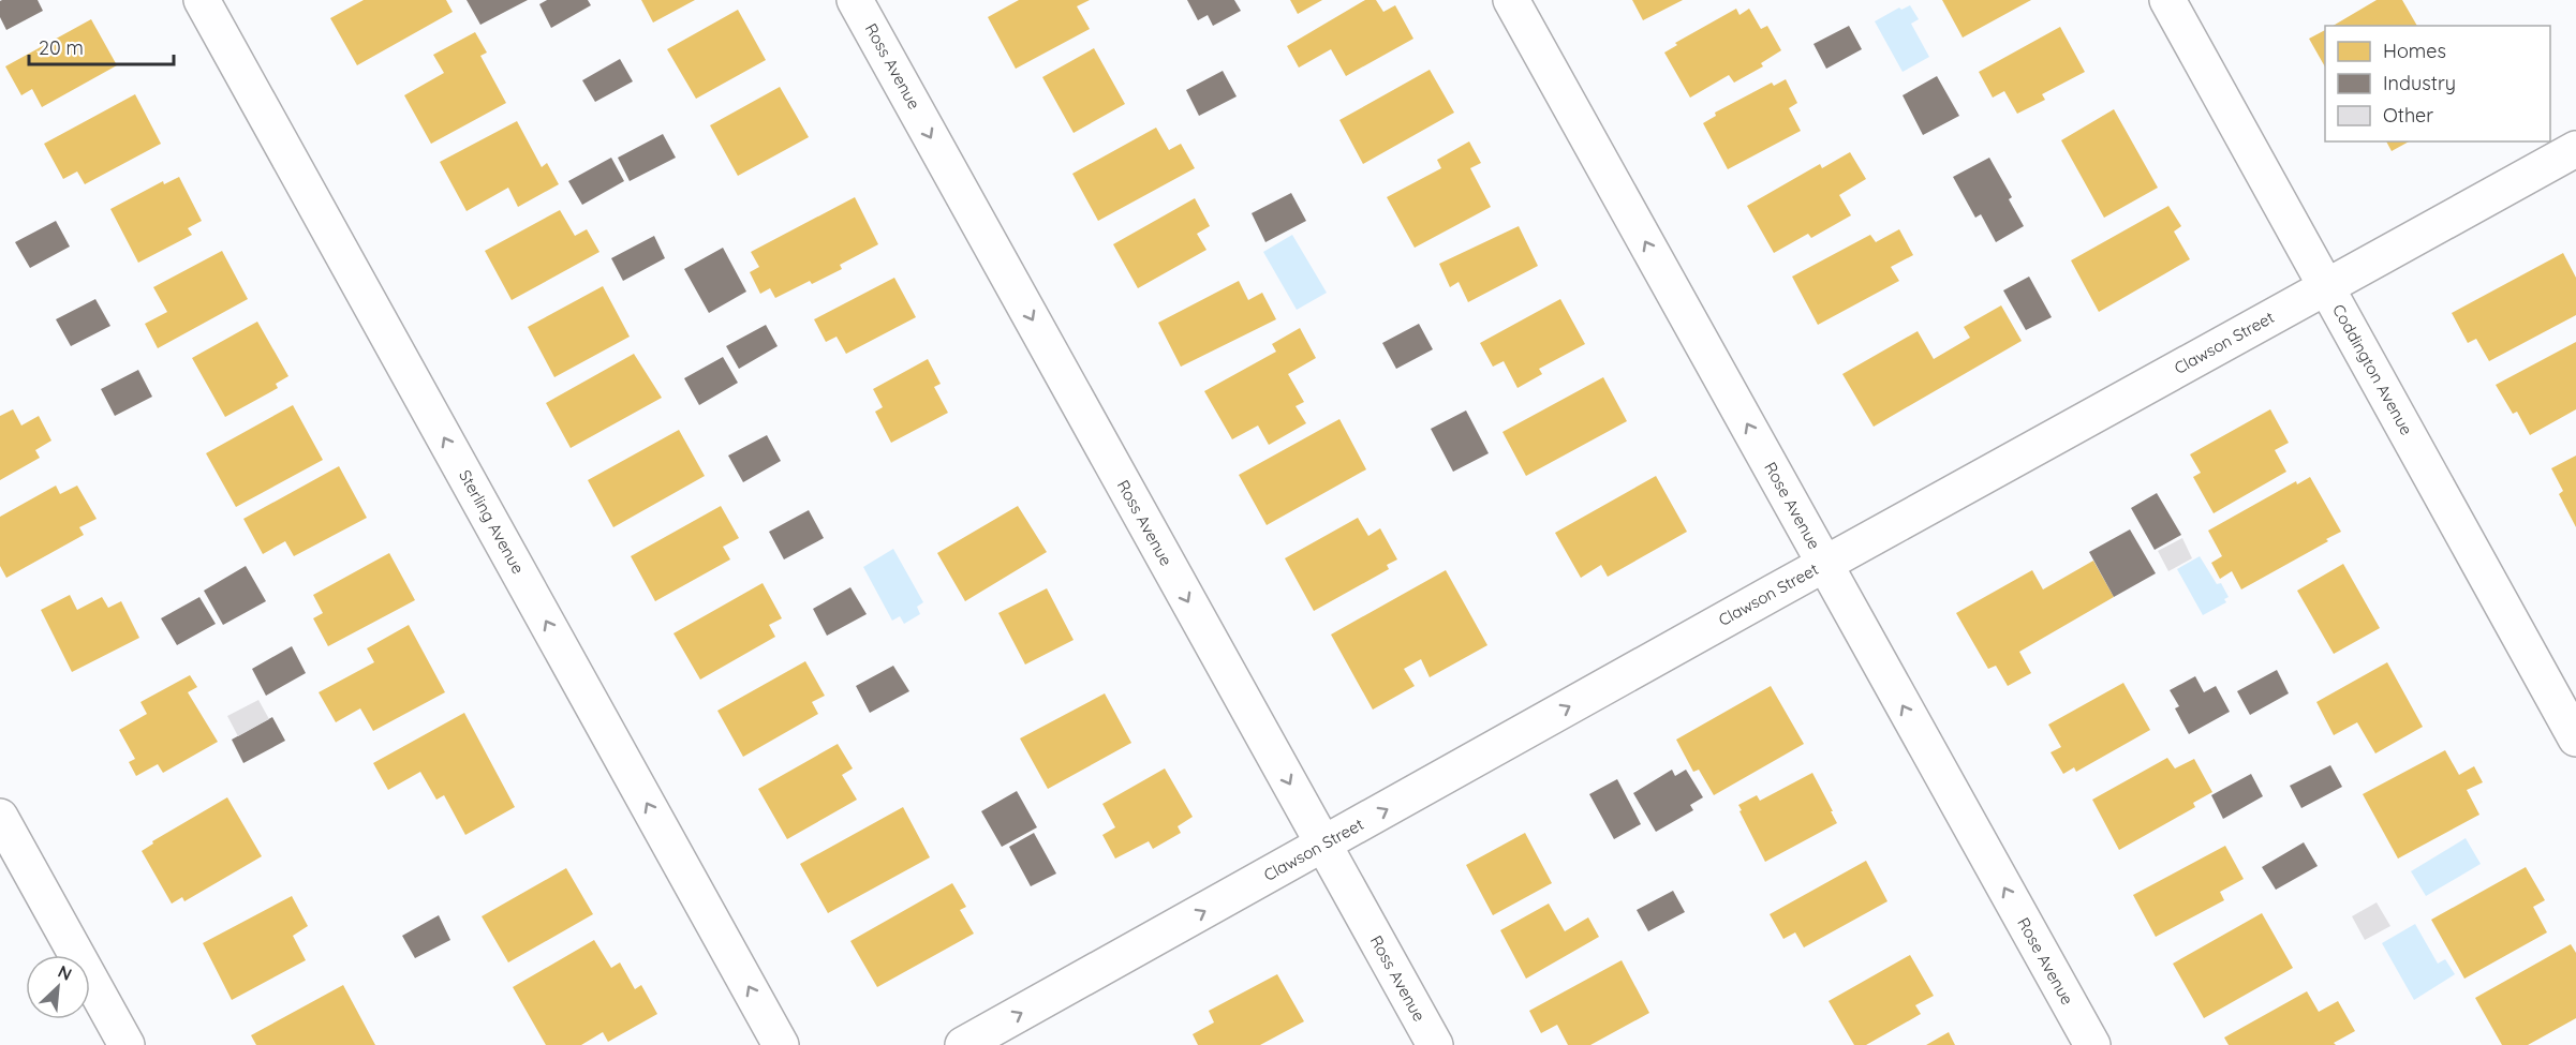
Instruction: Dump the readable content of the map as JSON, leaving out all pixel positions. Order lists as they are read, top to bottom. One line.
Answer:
{"streets":{"street":["Ross Avenue","Clawson Street","Coddington Avenue","Rose Avenue","Sterling Avenue"]},"crossings":[["Ross Avenue","Clawson Street"],["Clawson Street","Coddington Avenue"],["Clawson Street","Rose Avenue"]],"one_way":["Ross Avenue","Clawson Street","Rose Avenue","Sterling Avenue"],"legend":["Homes","Industry","Other"],"scale_bar":"20 m","north":"top right"}
